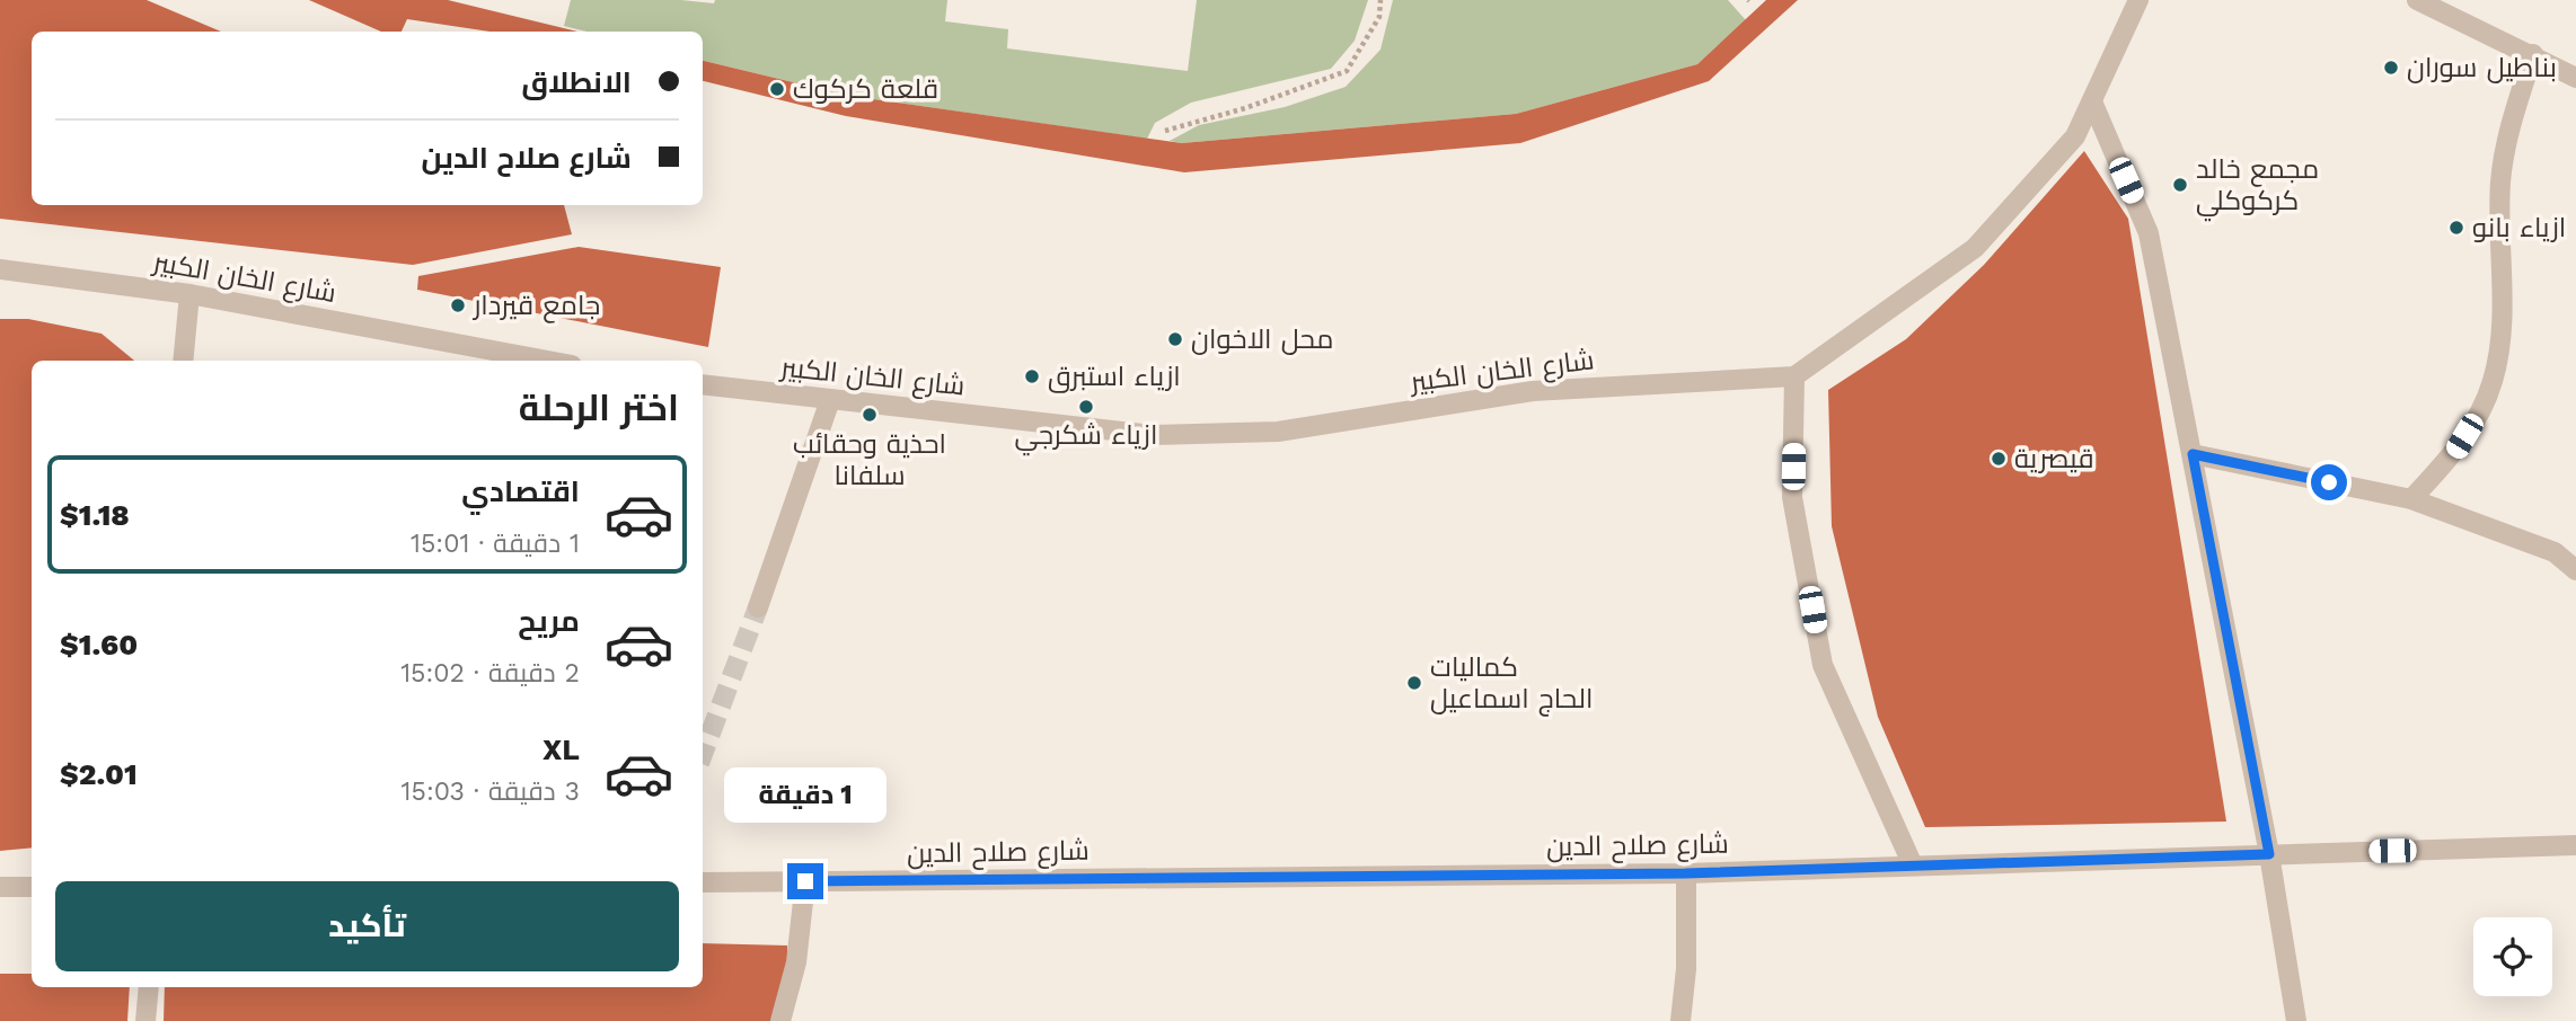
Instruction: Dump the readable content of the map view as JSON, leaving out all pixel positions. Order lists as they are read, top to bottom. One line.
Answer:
{"streets":{"street":["شارع الخان الكبير","شارع صلاح الدين"]},"places":["بناطيل سوران","قلعة كركوك","مجمع خالد كركوكلي","ازياء بانو","جامع قيردار","محل الاخوان","ازياء استبرق","ازياء شكرجي","احذية وحقائب سلفانا","قيصرية","كماليات الحاج اسماعيل"],"page":{"banner":["الانطلاق","شارع صلاح الدين"],"heading":"اختر الرحلة","list":[{"name":"اقتصادي","note":"1 دقيقة · 15:01","value":"$1.18"},{"name":"مريح","note":"2 دقيقة · 15:02","value":"$1.60"},{"name":"XL","note":"3 دقيقة · 15:03","value":"$2.01"}],"bubble":"1 دقيقة","buttons":"تأكيد"}}
